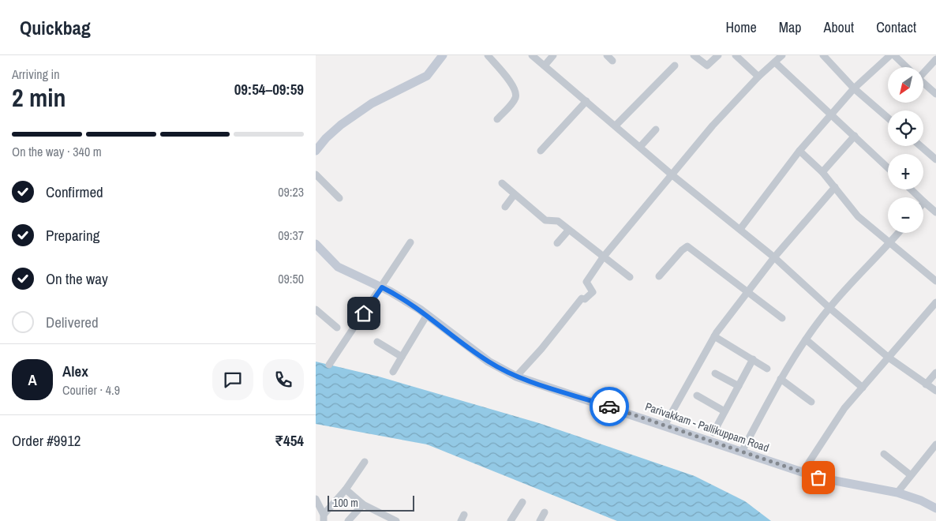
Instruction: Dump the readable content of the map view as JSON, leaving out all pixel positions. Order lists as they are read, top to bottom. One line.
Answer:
{"streets":{"street":["Parivakkam - Pallikuppam Road"]},"scale_bar":"100 m","north":"bottom left","page":{"header":"Quickbag","nav":["Home","Map","About","Contact"],"heading":["2 min","Arriving in","09:54–09:59"],"panel":["Alex","Courier · 4.9","Order #9912","₹454"],"map_buttons":["+","−"],"bar":"On the way · 340 m","list":[["Confirmed","09:23"],["Preparing","09:37"],["On the way","09:50"],"Delivered"],"round":"A","scale":"100 m"}}
